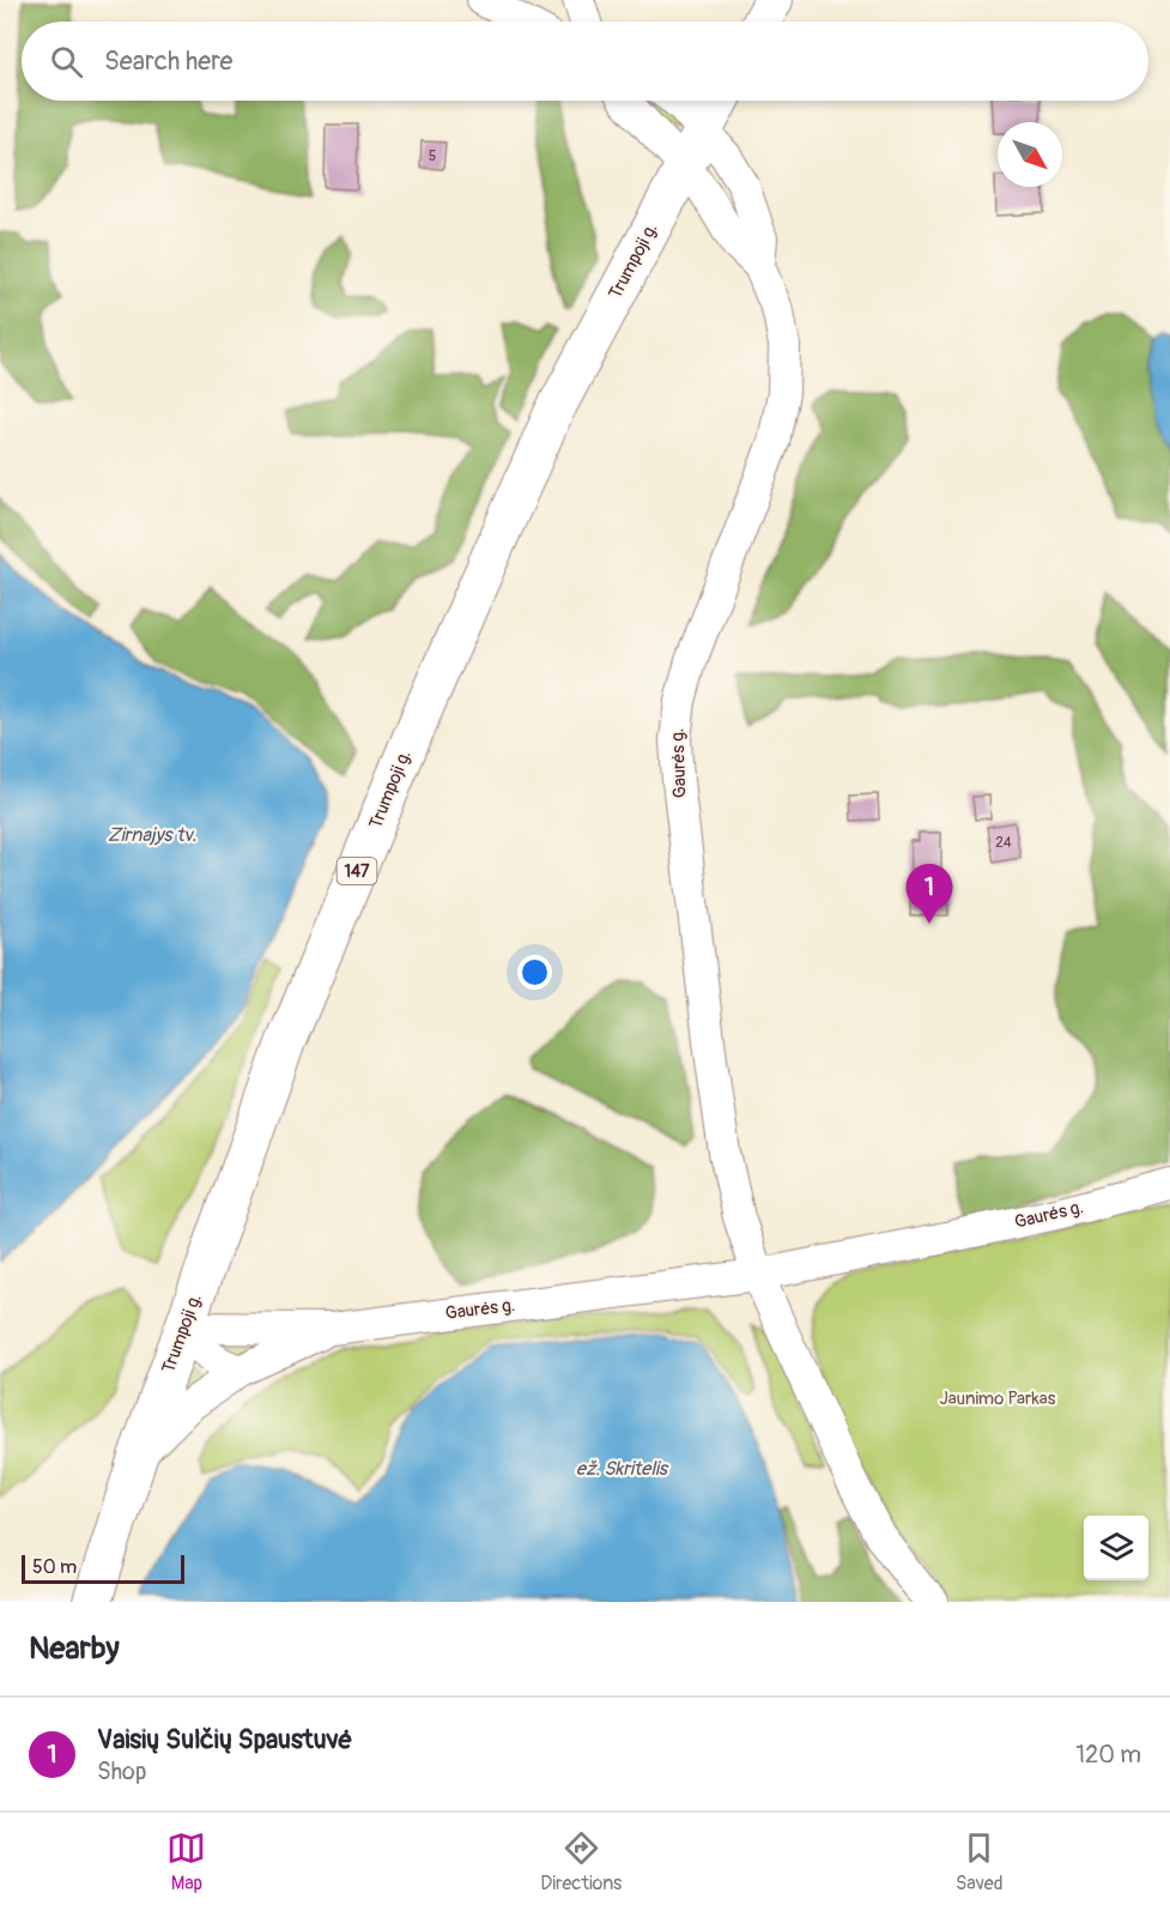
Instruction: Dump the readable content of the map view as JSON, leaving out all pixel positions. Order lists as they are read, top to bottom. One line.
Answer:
{"streets":{"main road":["Trumpoji g.","147"],"street":["Gaurės g."]},"crossings":[["Trumpoji g.","Gaurės g."]],"water":["Zirnajys tv.","ež. Skritelis"],"parks":["Jaunimo Parkas"],"house_numbers":["5","24"],"scale_bar":"50 m","north":"bottom right","page":{"search":"Search here","pins":"1","scale":"50 m","heading":"Nearby","list":[{"mark":"1","name":"Vaisių Sulčių Spaustuvė","note":"Shop","value":"120 m"}],"nav":["Map","Directions","Saved"]}}
